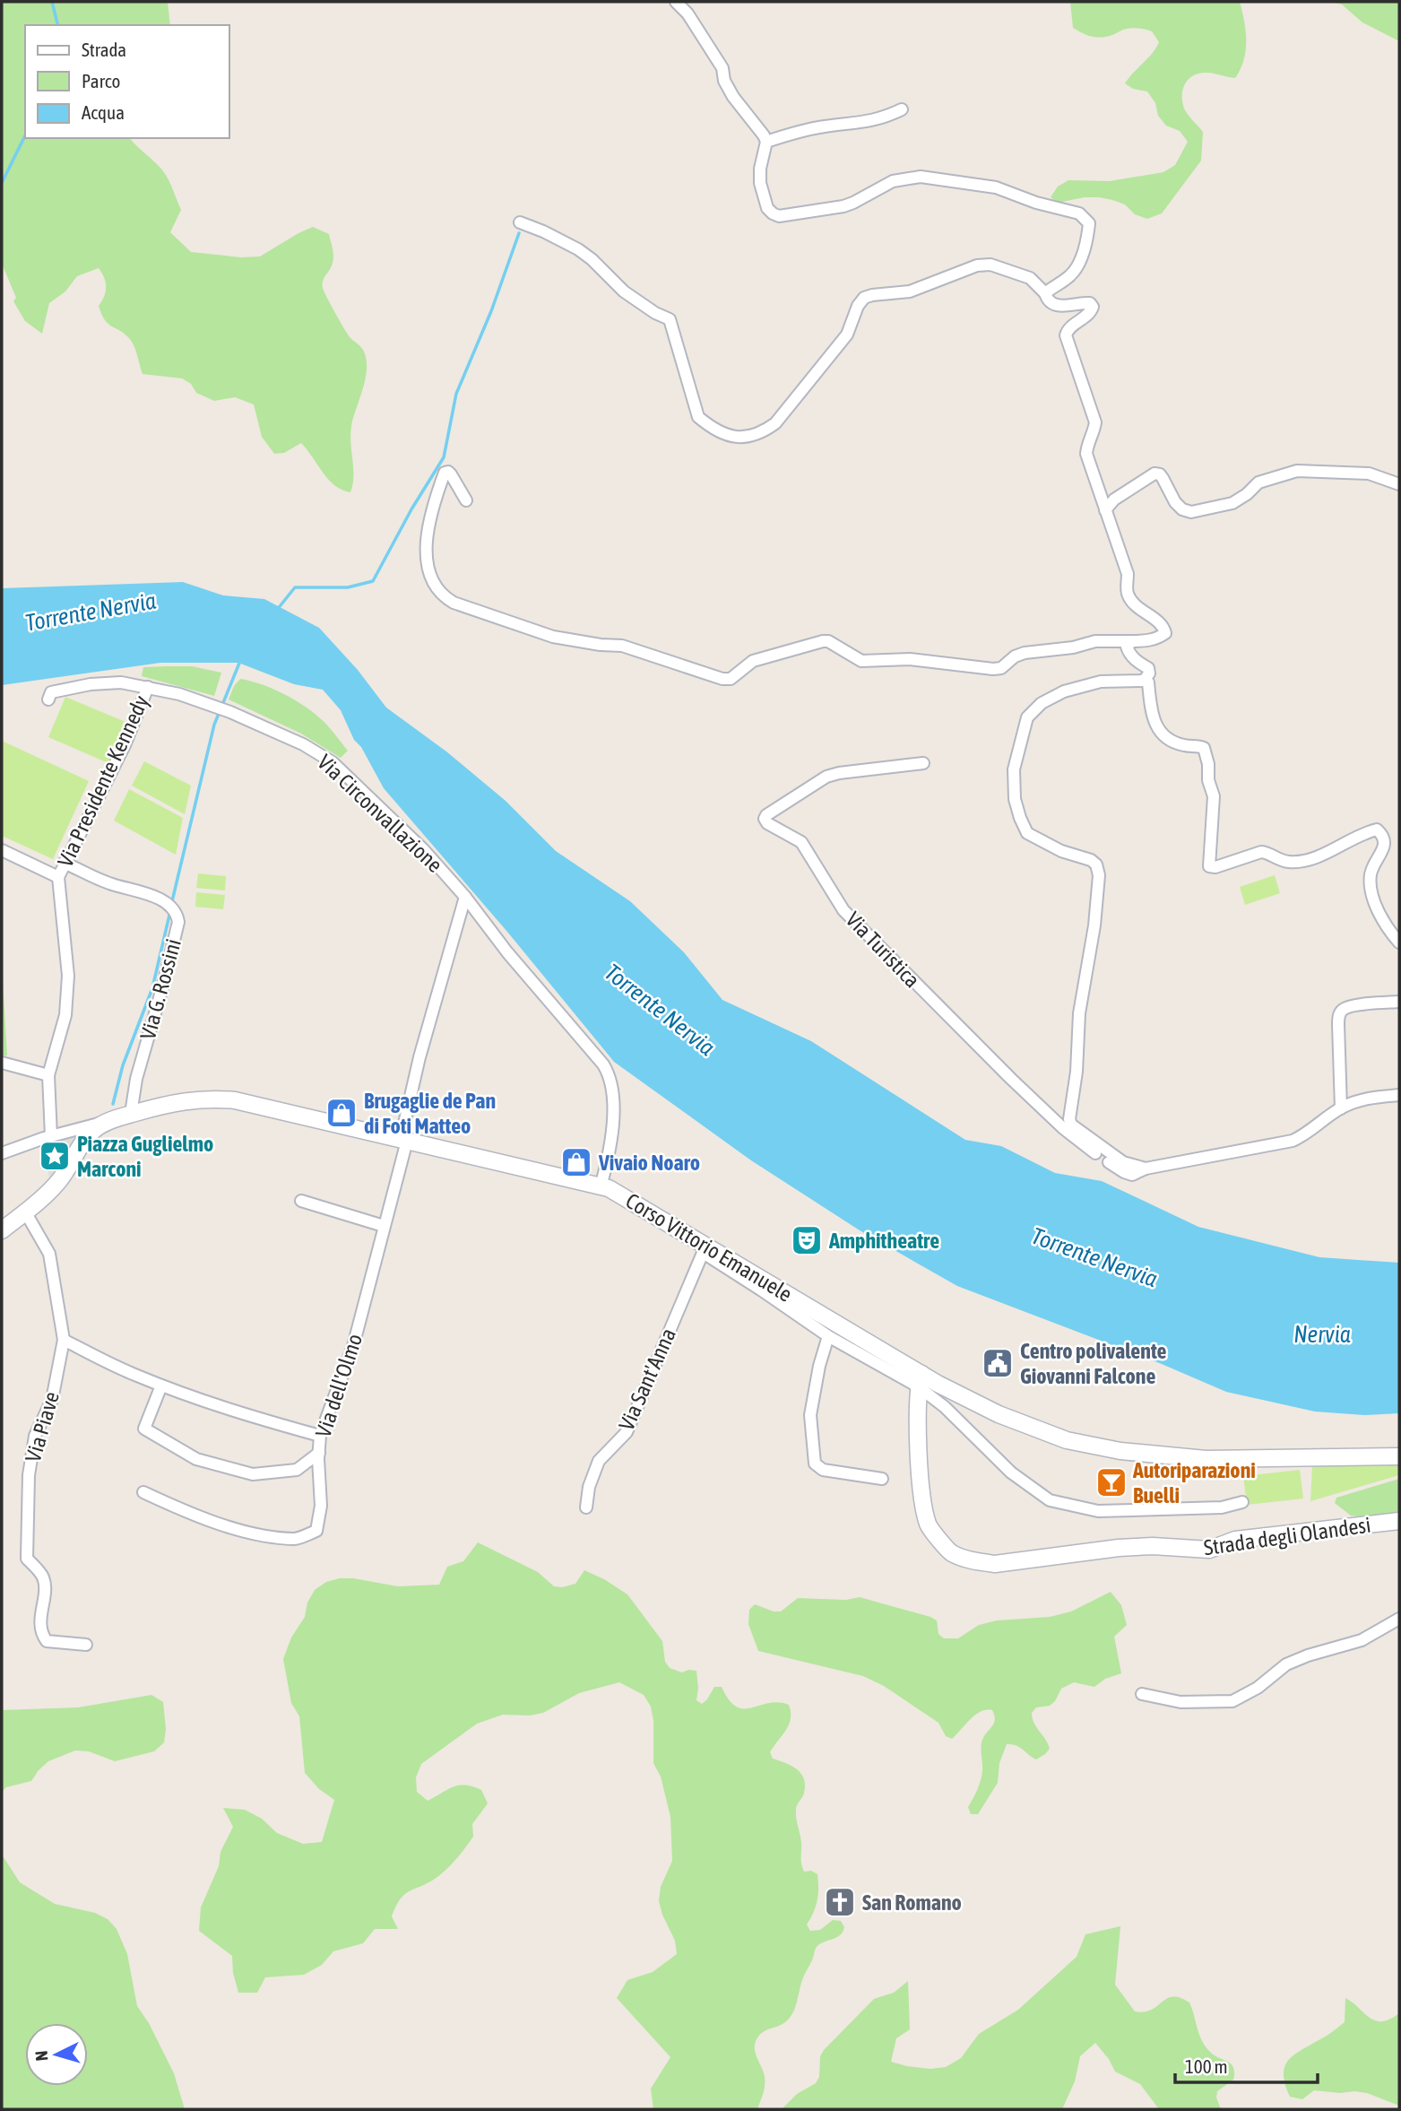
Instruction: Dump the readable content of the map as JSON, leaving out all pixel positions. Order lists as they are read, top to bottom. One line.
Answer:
{"streets":{"main road":["Corso Vittorio Emanuele","Strada degli Olandesi"],"street":["Via Presidente Kennedy","Via Circonvallazione","Via Turistica","Via G. Rossini","Via Sant'Anna","Via dell'Olmo","Via Piave"]},"crossings":[["Via Presidente Kennedy","Via Circonvallazione"],["Via Presidente Kennedy","Via G. Rossini"],["Via Circonvallazione","Corso Vittorio Emanuele"],["Via G. Rossini","Corso Vittorio Emanuele"],["Corso Vittorio Emanuele","Via Sant'Anna"],["Corso Vittorio Emanuele","Via dell'Olmo"],["Corso Vittorio Emanuele","Strada degli Olandesi"]],"water":["Torrente Nervia","Nervia"],"places":{"shop":["Brugaglie de Pan di Foti Matteo","Vivaio Noaro"],"place":["Piazza Guglielmo Marconi"],"theatre":["Amphitheatre"],"public building":["Centro polivalente Giovanni Falcone"],"bar":["Autoriparazioni Buelli"],"church":["San Romano"]},"legend":["Strada","Parco","Acqua"],"scale_bar":"100 m","north":"left"}
